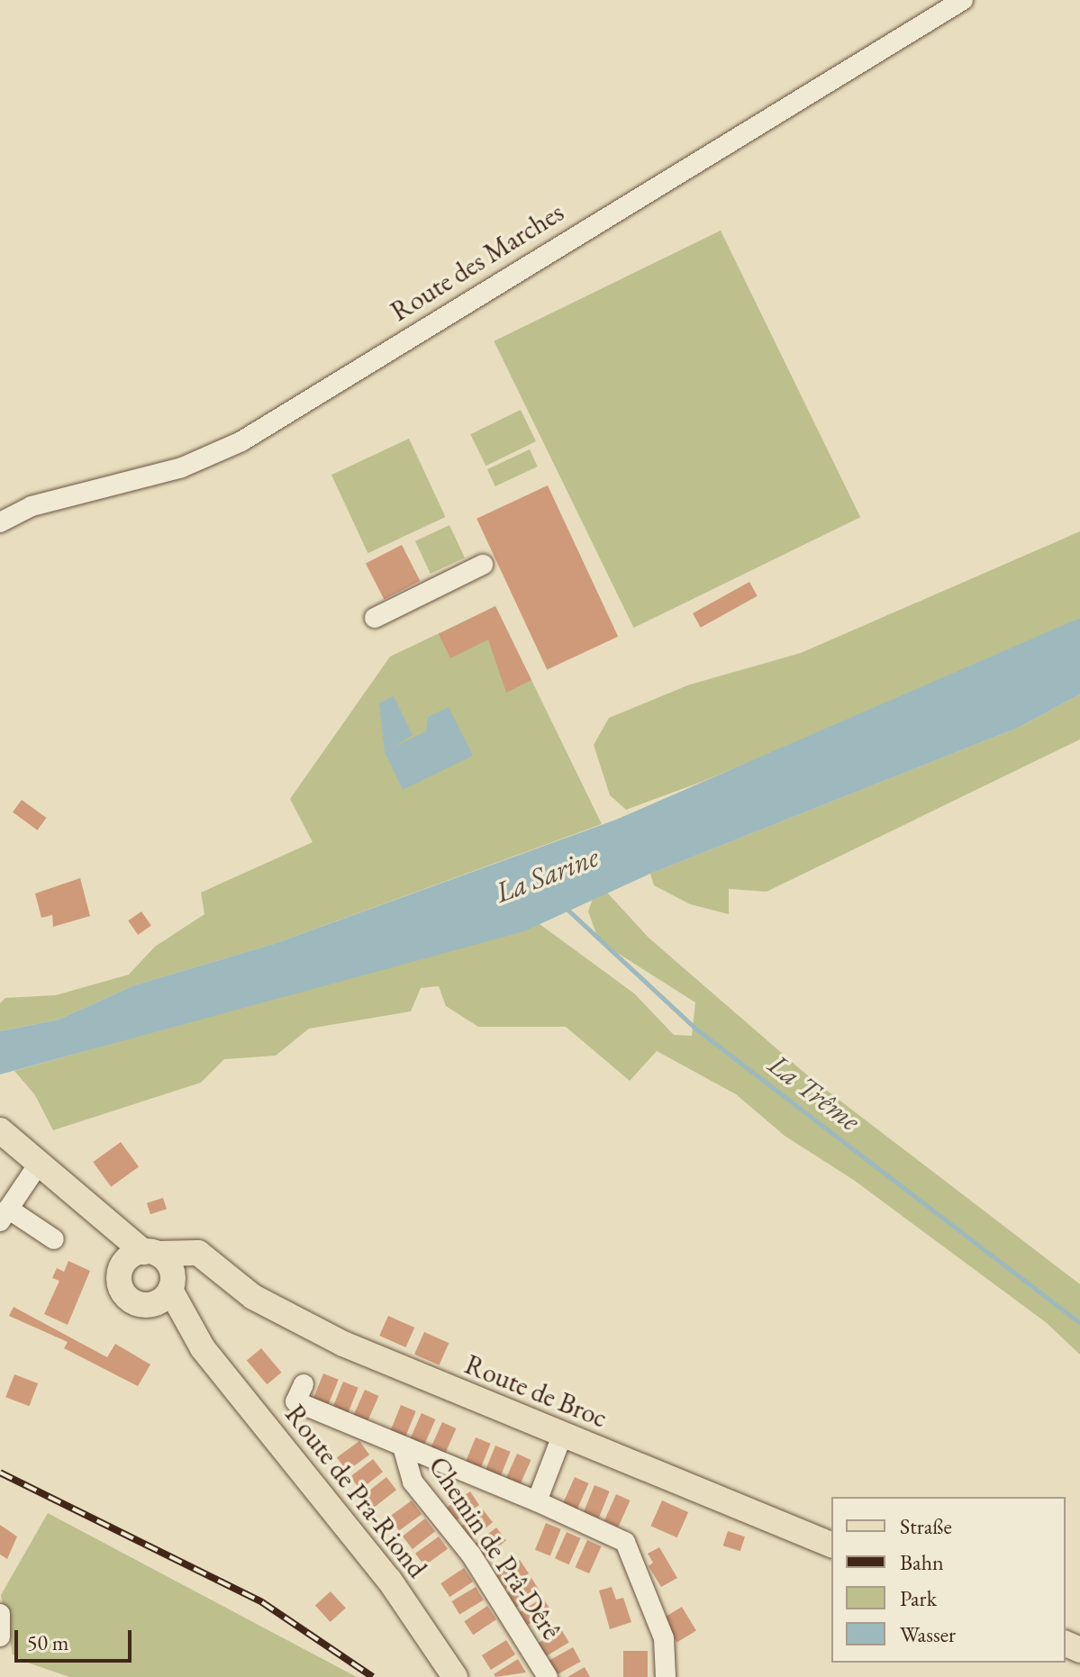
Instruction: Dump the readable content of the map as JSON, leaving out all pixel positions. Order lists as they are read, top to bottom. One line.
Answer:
{"streets":{"main road":["Route de Broc","Route de Pra-Riond"],"street":["Route des Marches","Chemin de Prâ-Dêrê"]},"crossings":[["Route de Broc","Route de Pra-Riond"]],"water":["La Sarine","La Trême"],"legend":["Straße","Bahn","Park","Wasser"],"scale_bar":"50 m"}
